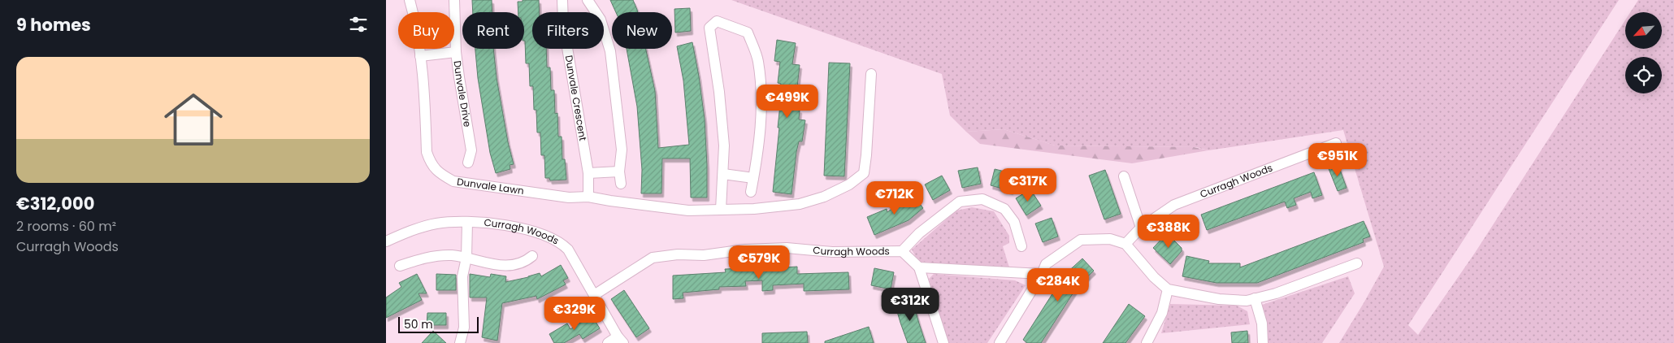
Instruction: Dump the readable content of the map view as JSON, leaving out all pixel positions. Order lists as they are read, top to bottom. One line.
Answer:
{"streets":{"street":["Dunvale Drive","Dunvale Crescent","Curragh Woods","Dunvale Lawn"]},"crossings":[["Dunvale Crescent","Dunvale Lawn"]],"scale_bar":"50 m","north":"bottom left","page":{"heading":"9 homes","chip":["Buy","Rent","Filters","New"],"list":[{"name":"€312,000","note":"2 rooms · 60 m² · Curragh Woods"}],"price":["€499K","€951K","€317K","€712K","€388K","€579K","€284K","€312K","€329K"],"scale":"50 m"}}
